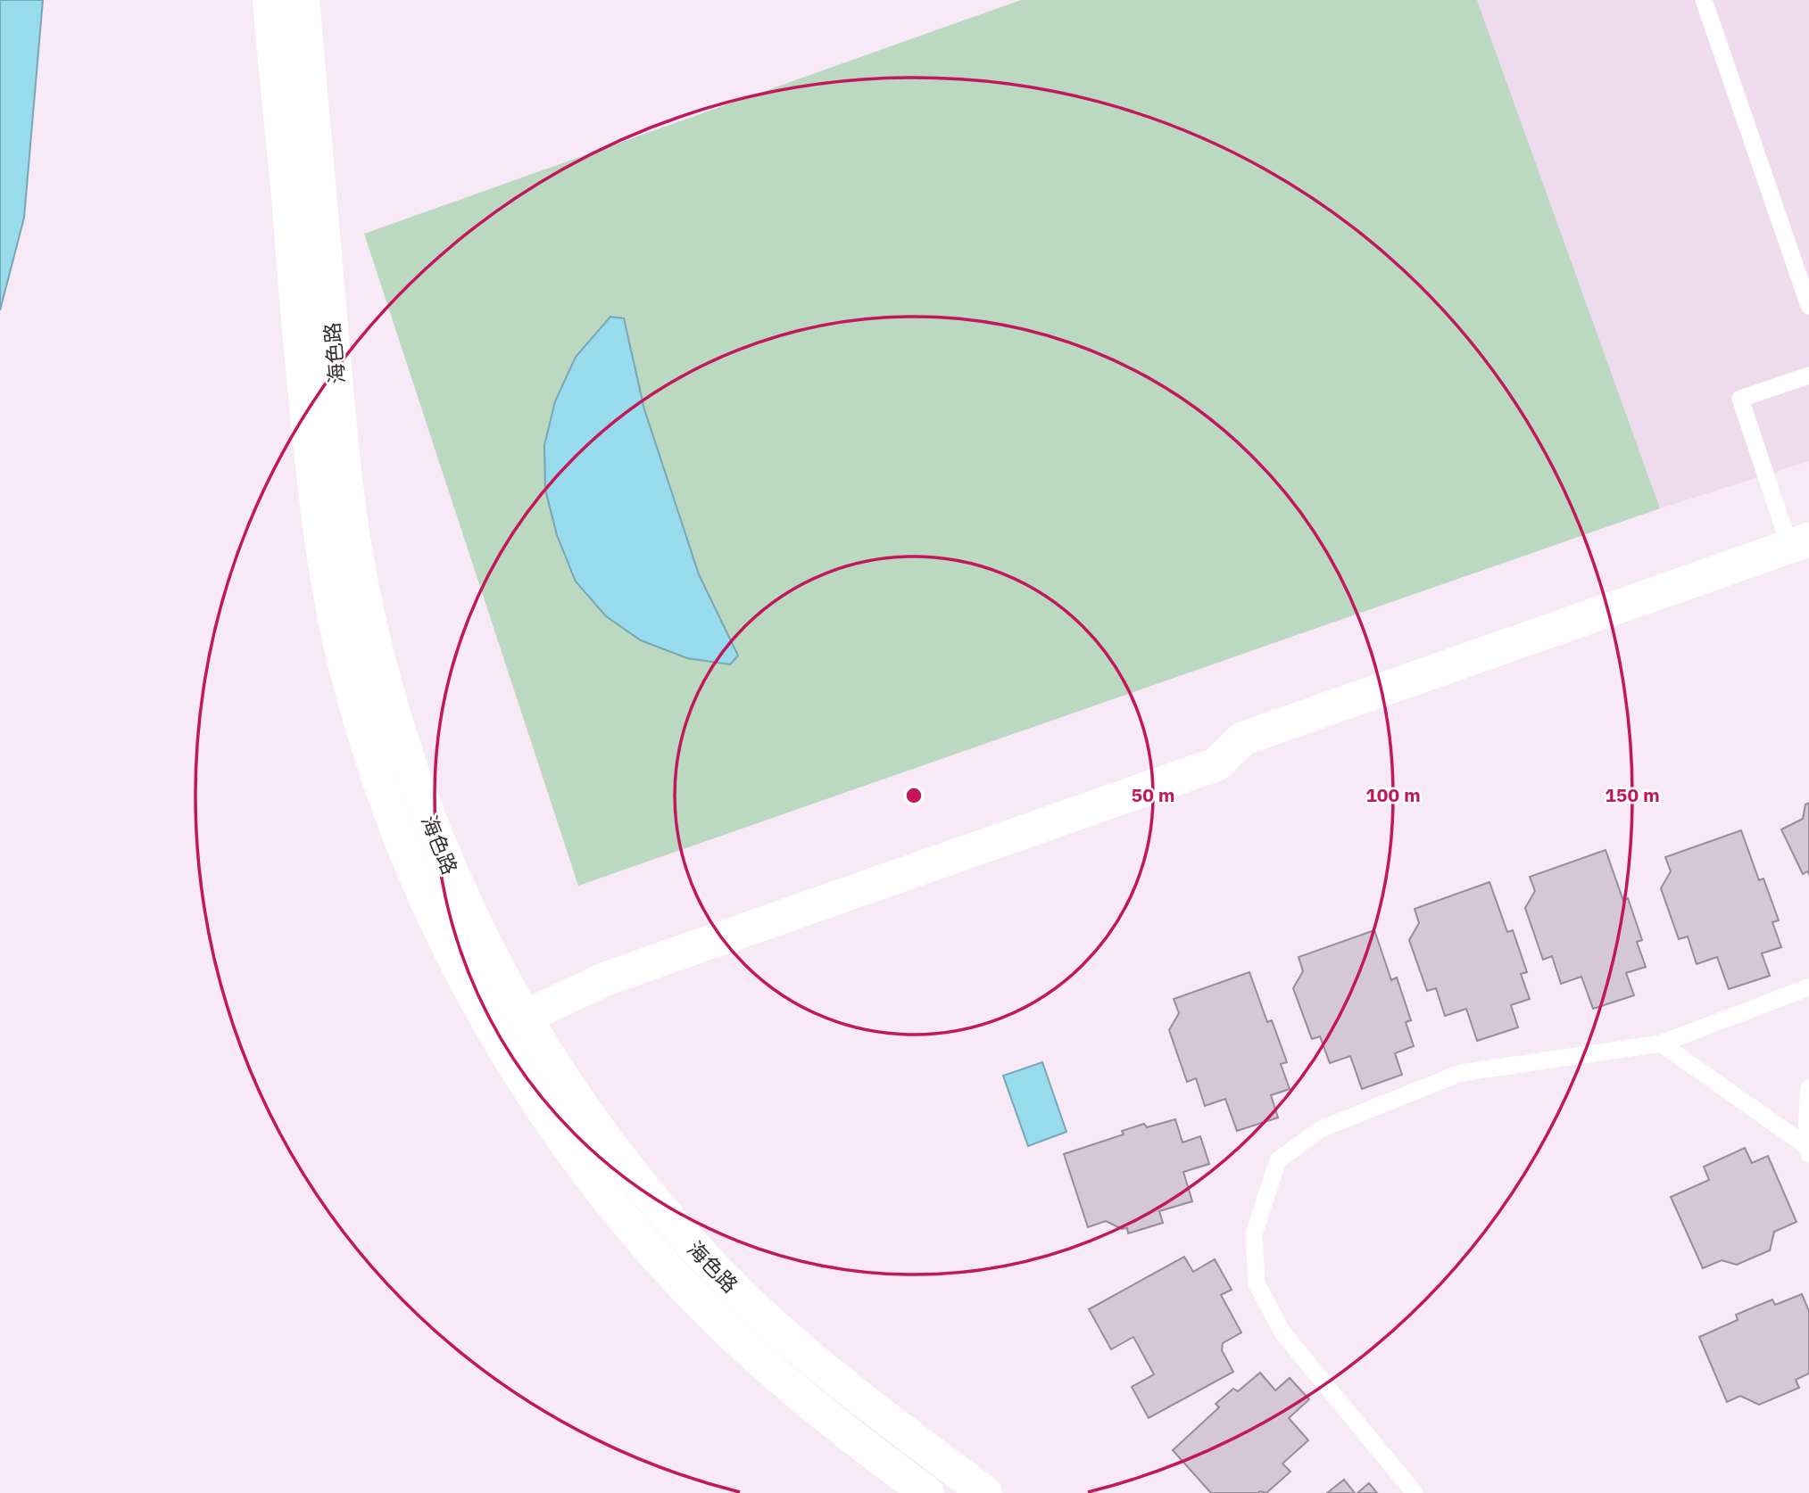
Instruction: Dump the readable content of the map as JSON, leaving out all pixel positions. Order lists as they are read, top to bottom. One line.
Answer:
{"streets":{"street":["海色路"]},"rings":["50 m","100 m","150 m"]}
